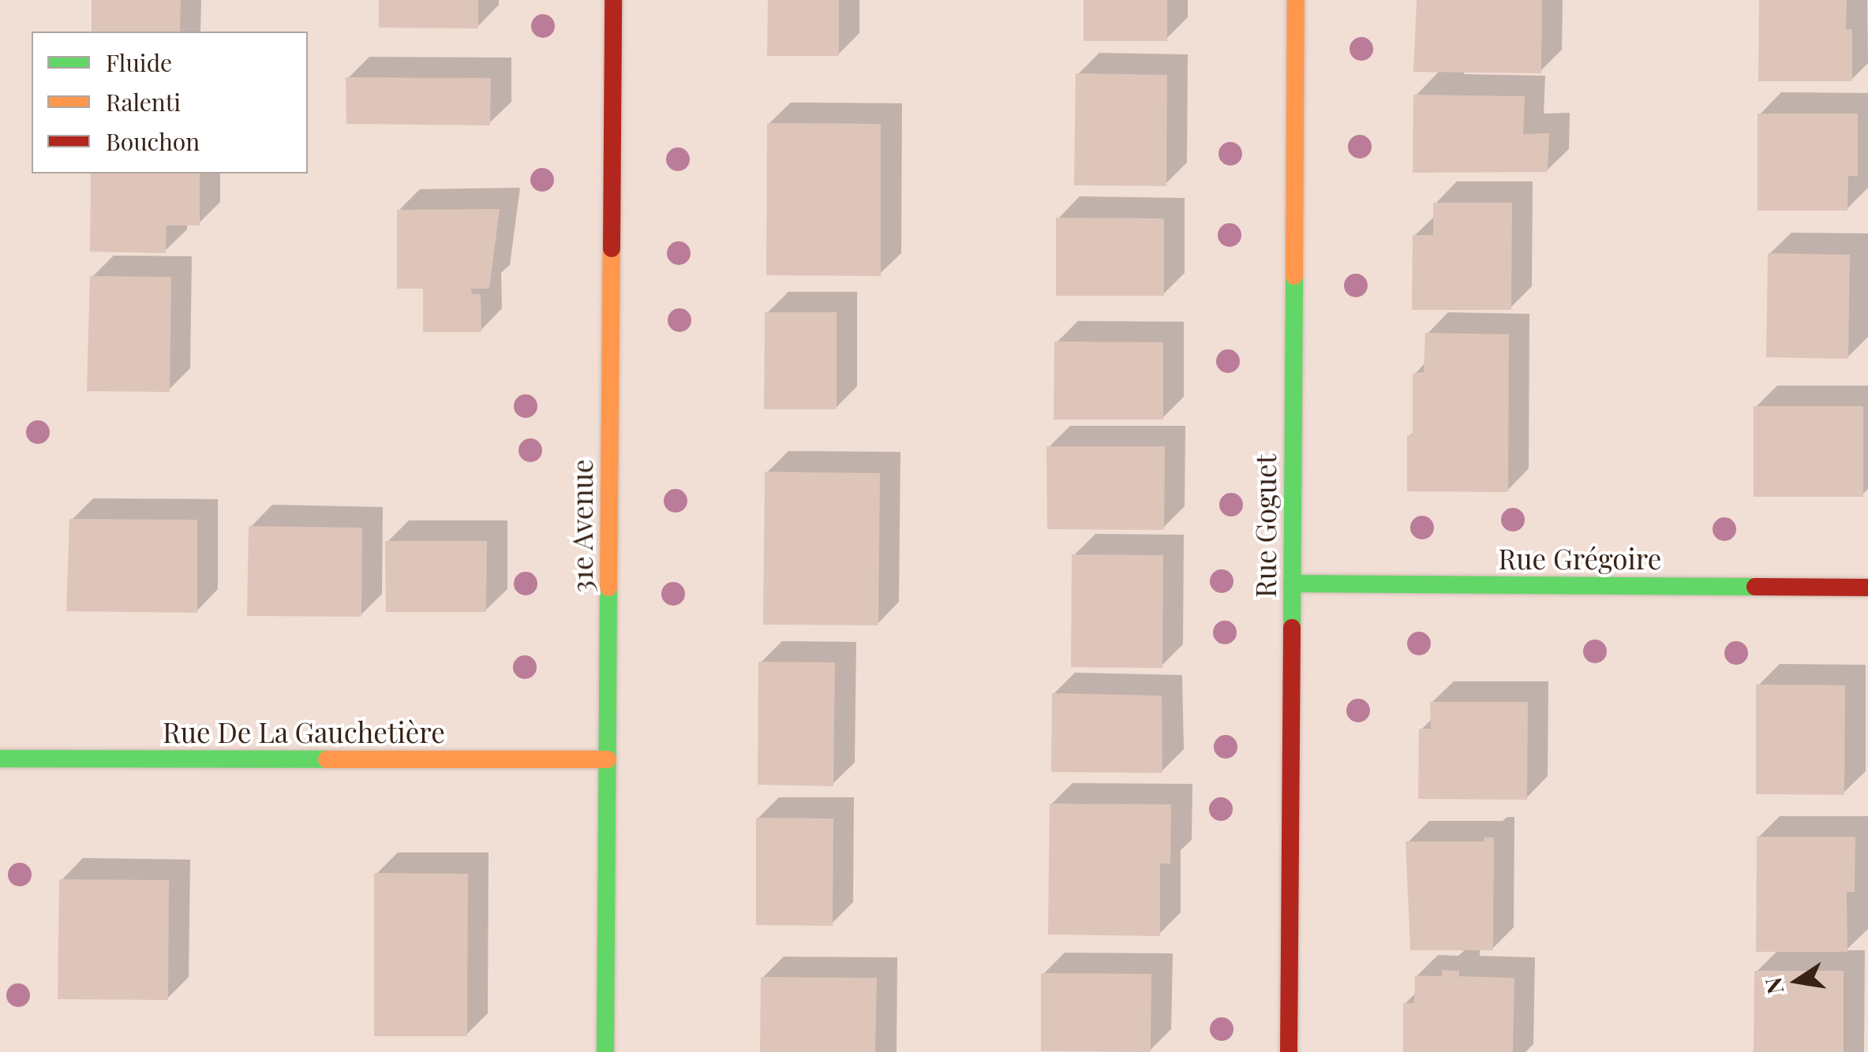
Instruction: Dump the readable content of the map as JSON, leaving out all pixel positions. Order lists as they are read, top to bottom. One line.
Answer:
{"streets":{"street":["31e Avenue","Rue Goguet","Rue Grégoire","Rue De La Gauchetière"]},"crossings":[["31e Avenue","Rue De La Gauchetière"],["Rue Goguet","Rue Grégoire"]],"legend":["Fluide","Ralenti","Bouchon"],"north":"left"}
